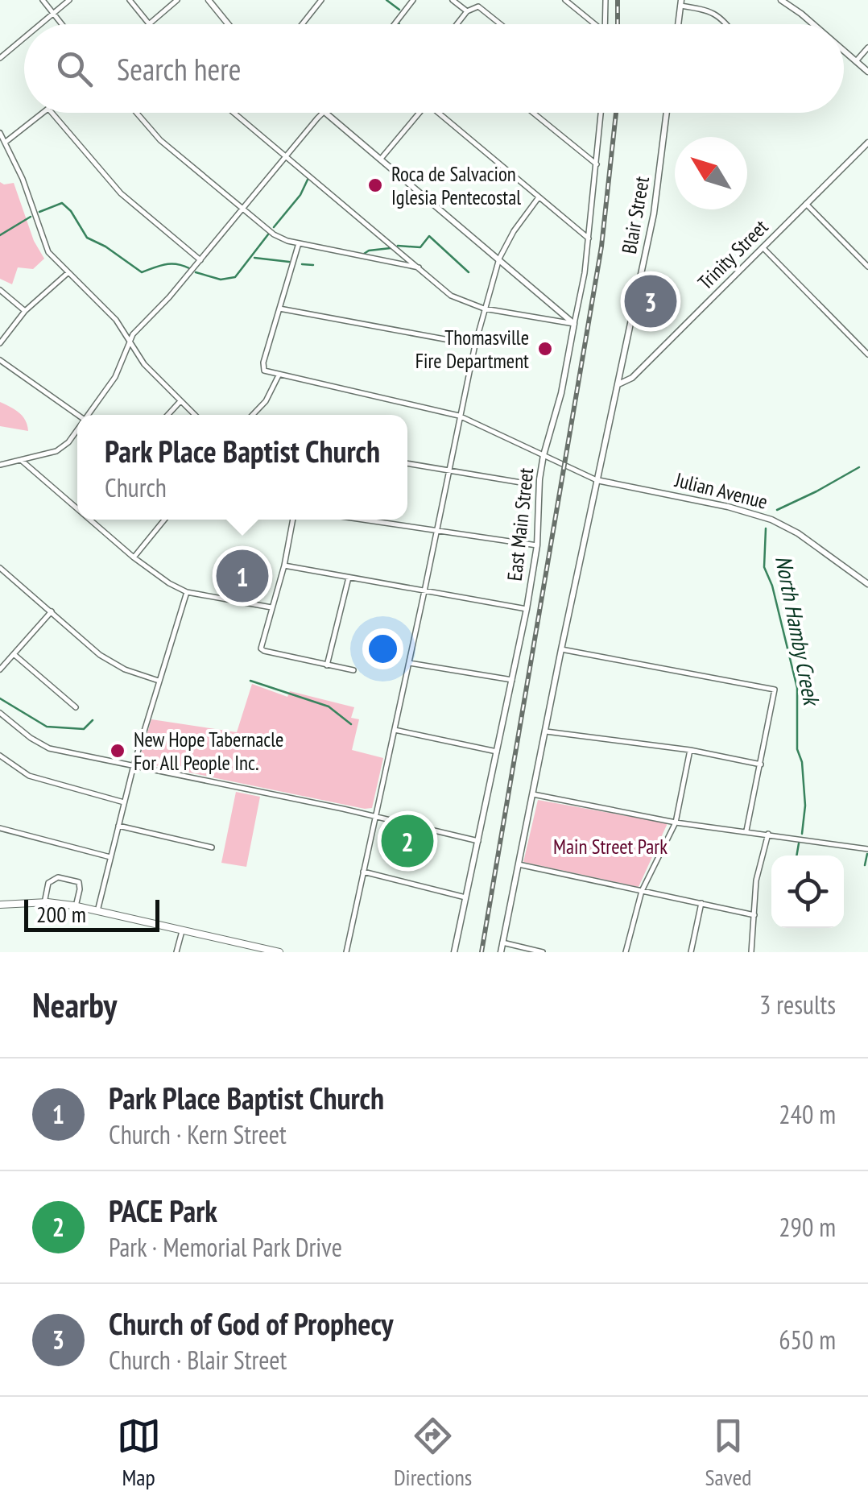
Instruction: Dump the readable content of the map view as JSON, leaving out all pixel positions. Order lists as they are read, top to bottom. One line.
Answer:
{"streets":{"street":["Blair Street","Trinity Street","Julian Avenue","East Main Street"]},"crossings":[["Blair Street","Trinity Street"]],"water":["North Hamby Creek"],"parks":["Main Street Park"],"places":["Roca de Salvacion Iglesia Pentecostal","Thomasville Fire Department","New Hope Tabernacle For All People Inc."],"scale_bar":"200 m","north":"top left","page":{"search":"Search here","pins":["3","1","2"],"popup":["Park Place Baptist Church","Church"],"scale":"200 m","heading":["Nearby","3 results"],"list":[{"mark":"1","name":"Park Place Baptist Church","note":"Church · Kern Street","value":"240 m"},{"mark":"2","name":"PACE Park","note":"Park · Memorial Park Drive","value":"290 m"},{"mark":"3","name":"Church of God of Prophecy","note":"Church · Blair Street","value":"650 m"}],"nav":["Map","Directions","Saved"]}}
